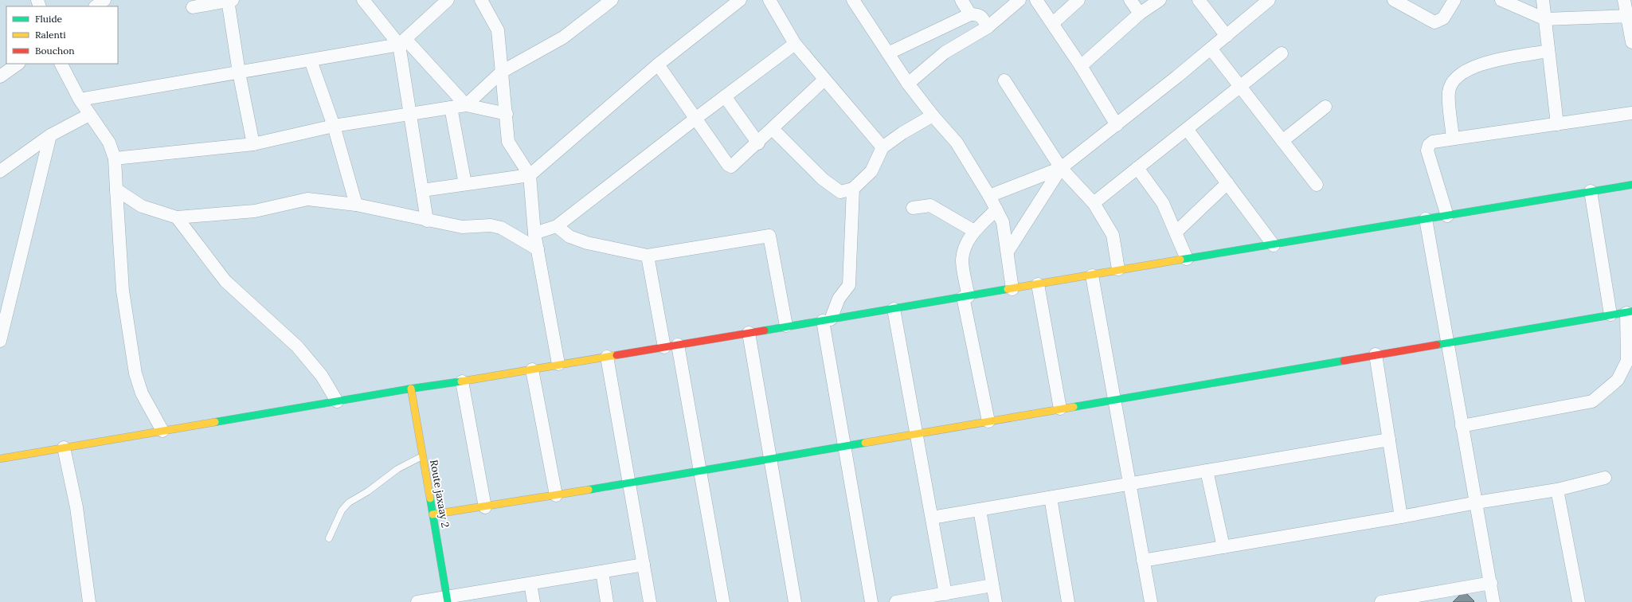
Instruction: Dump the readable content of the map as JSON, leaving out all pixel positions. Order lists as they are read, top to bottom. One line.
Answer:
{"streets":{"street":["Route jaxaay 2"]},"legend":["Fluide","Ralenti","Bouchon"]}
